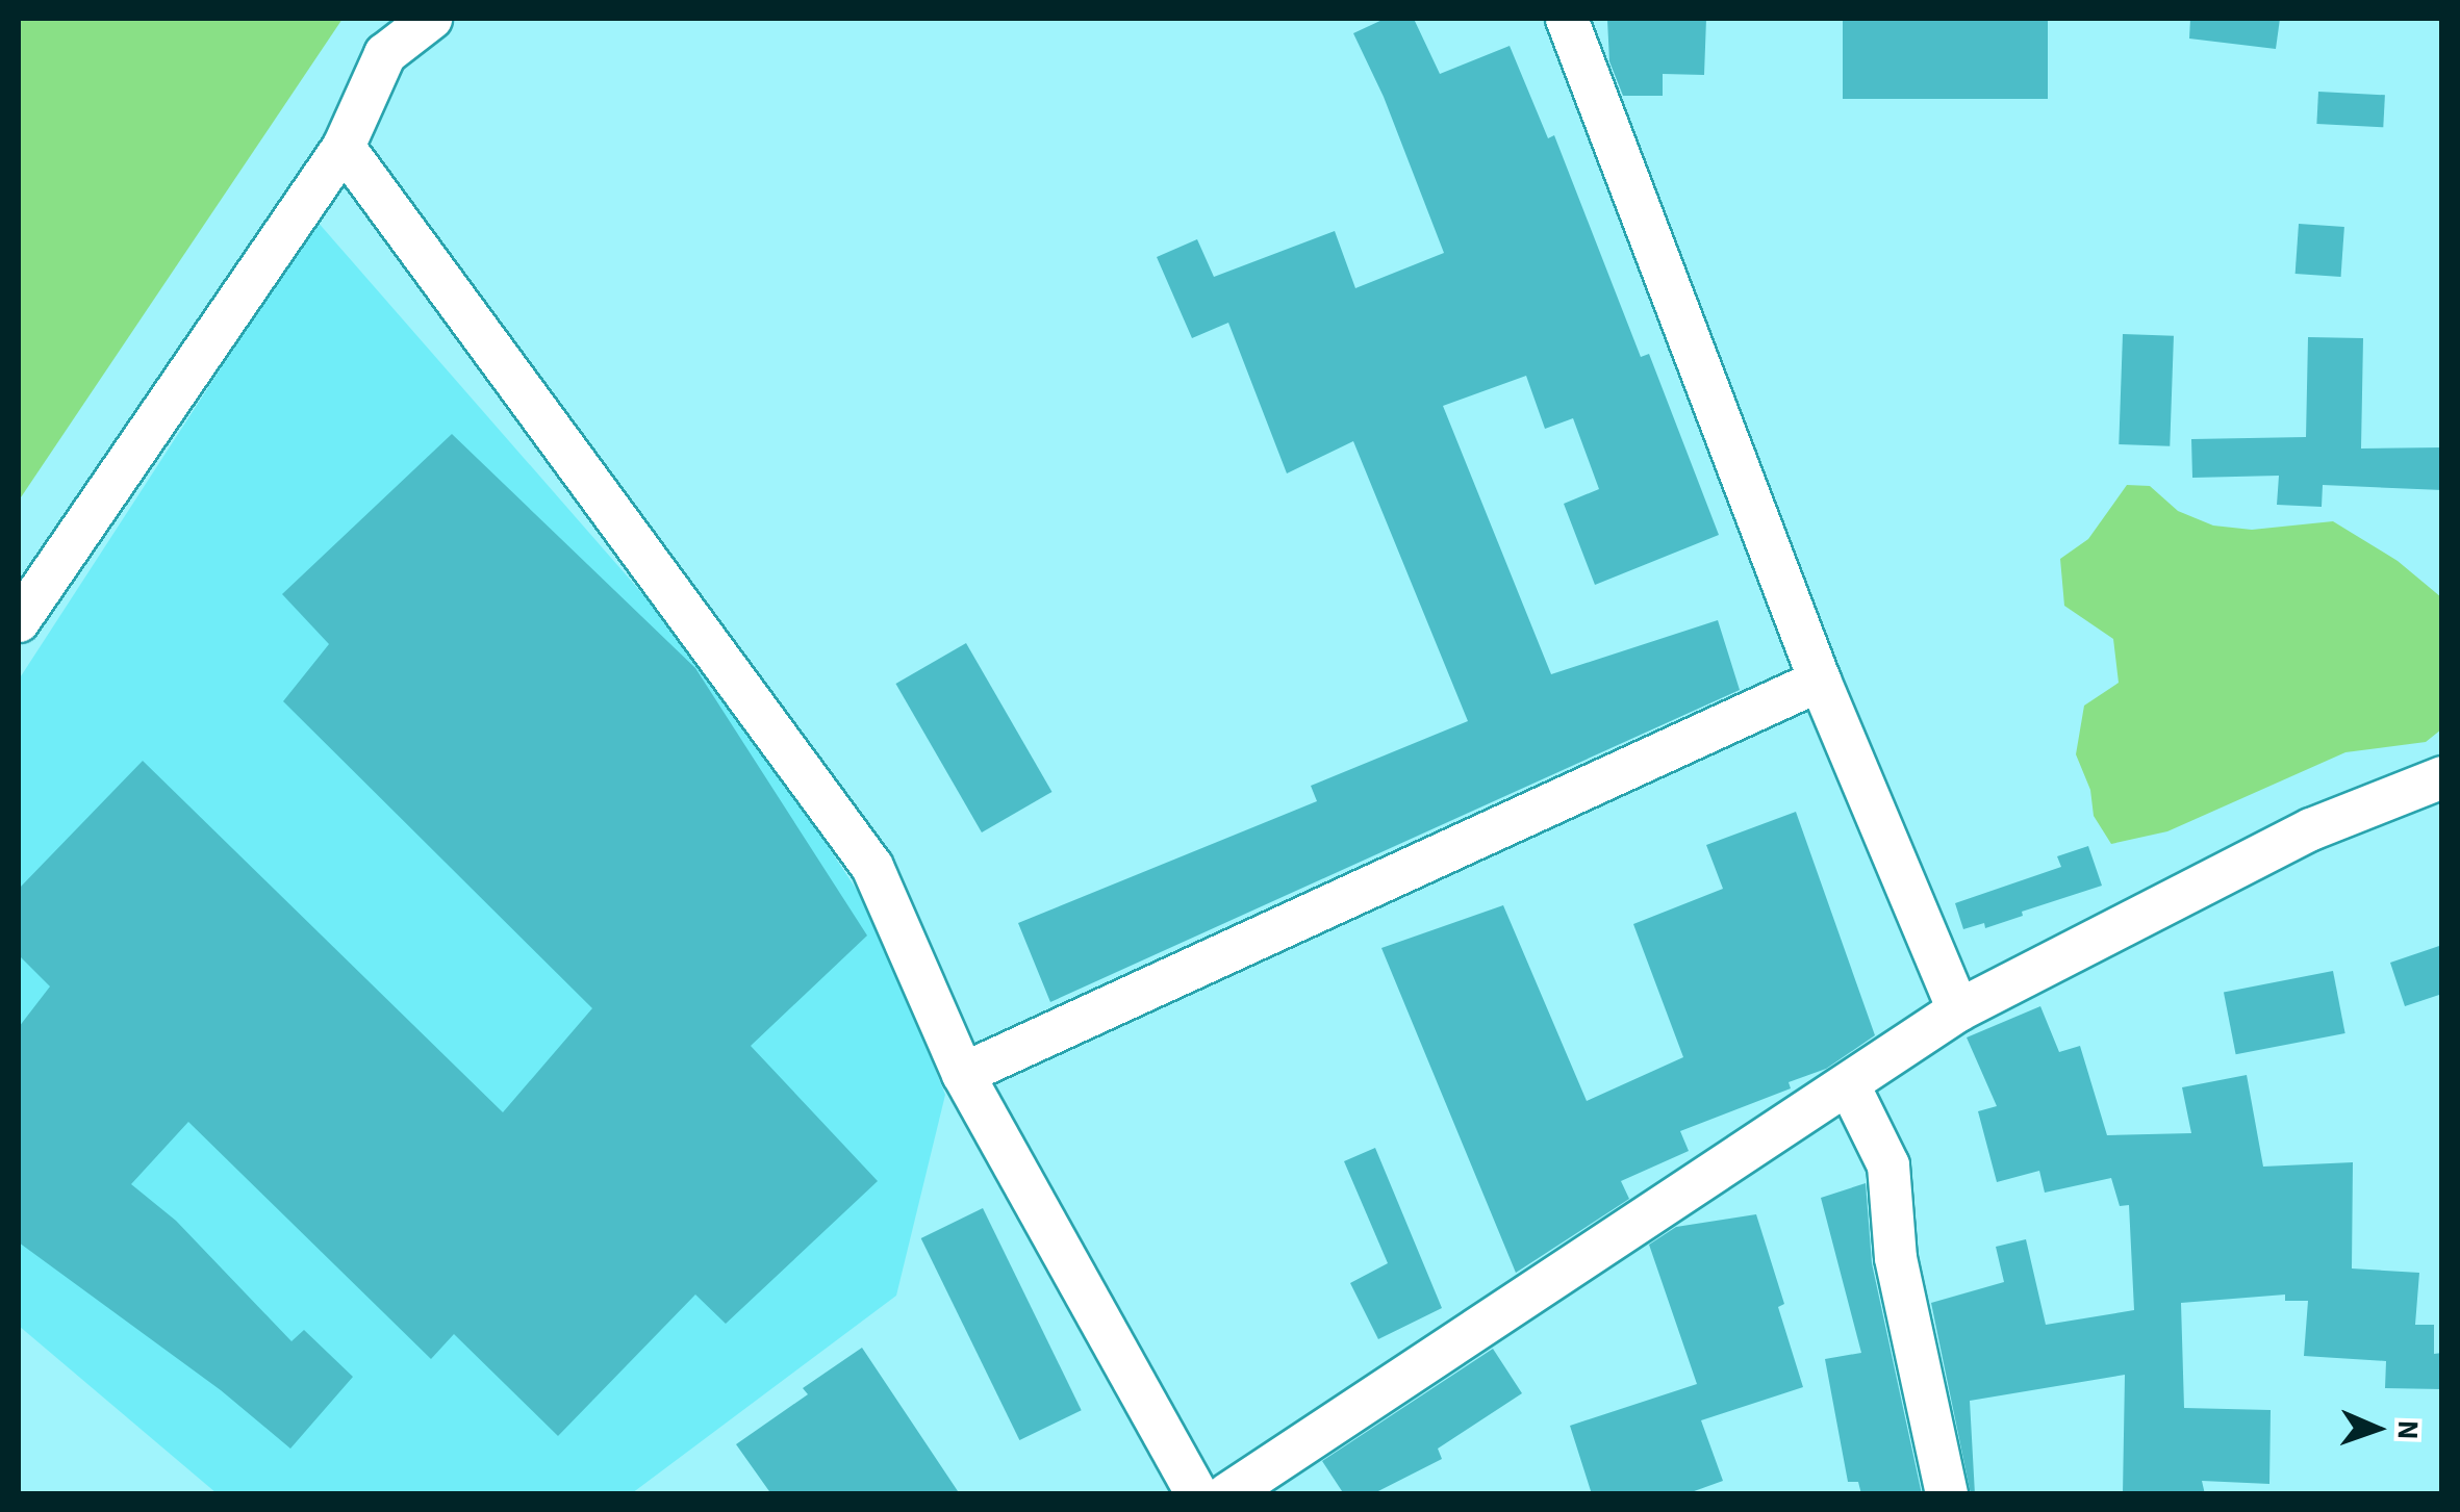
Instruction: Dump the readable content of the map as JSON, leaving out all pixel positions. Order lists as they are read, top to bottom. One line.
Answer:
{"north":"right"}
